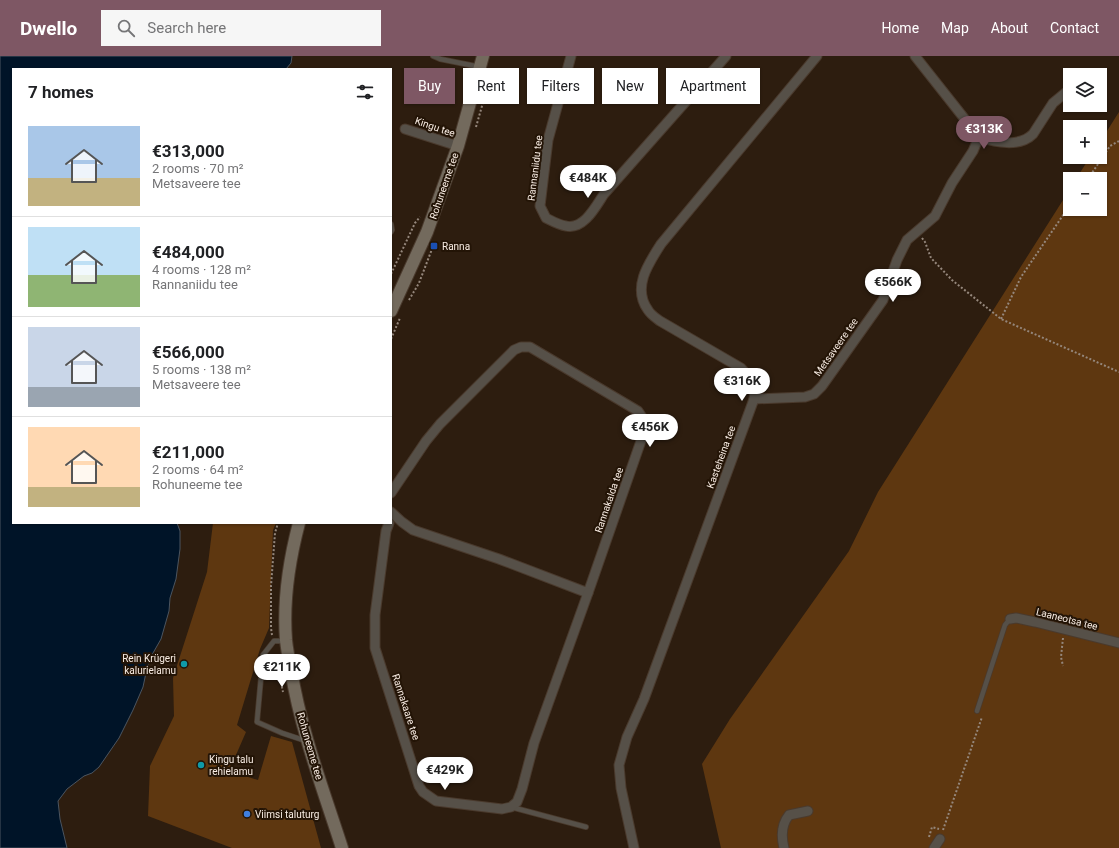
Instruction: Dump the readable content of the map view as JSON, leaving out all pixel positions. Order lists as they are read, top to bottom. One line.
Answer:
{"streets":{"street":["Kingu tee","Rannaniidu tee","Rohuneeme tee","Metsaveere tee","Kasteheina tee","Rannakalda tee","Laaneotsa tee","Rannakaare tee"]},"crossings":[["Kingu tee","Rohuneeme tee"],["Metsaveere tee","Kasteheina tee"]],"places":{"transit":["Ranna"],"other":["Rein Krügeri kalurielamu","Kingu talu rehielamu","Viimsi taluturg"]},"page":{"header":"Dwello","search":"Search here","nav":["Home","Map","About","Contact"],"map_buttons":["+","−"],"chip":["Buy","Rent","Filters","New","Apartment"],"heading":"7 homes","price":["€313K","€484K","€566K","€316K","€456K","€211K","€429K"],"list":[{"name":"€313,000","note":"2 rooms · 70 m² · Metsaveere tee"},{"name":"€484,000","note":"4 rooms · 128 m² · Rannaniidu tee"},{"name":"€566,000","note":"5 rooms · 138 m² · Metsaveere tee"},{"name":"€211,000","note":"2 rooms · 64 m² · Rohuneeme tee"}]}}
